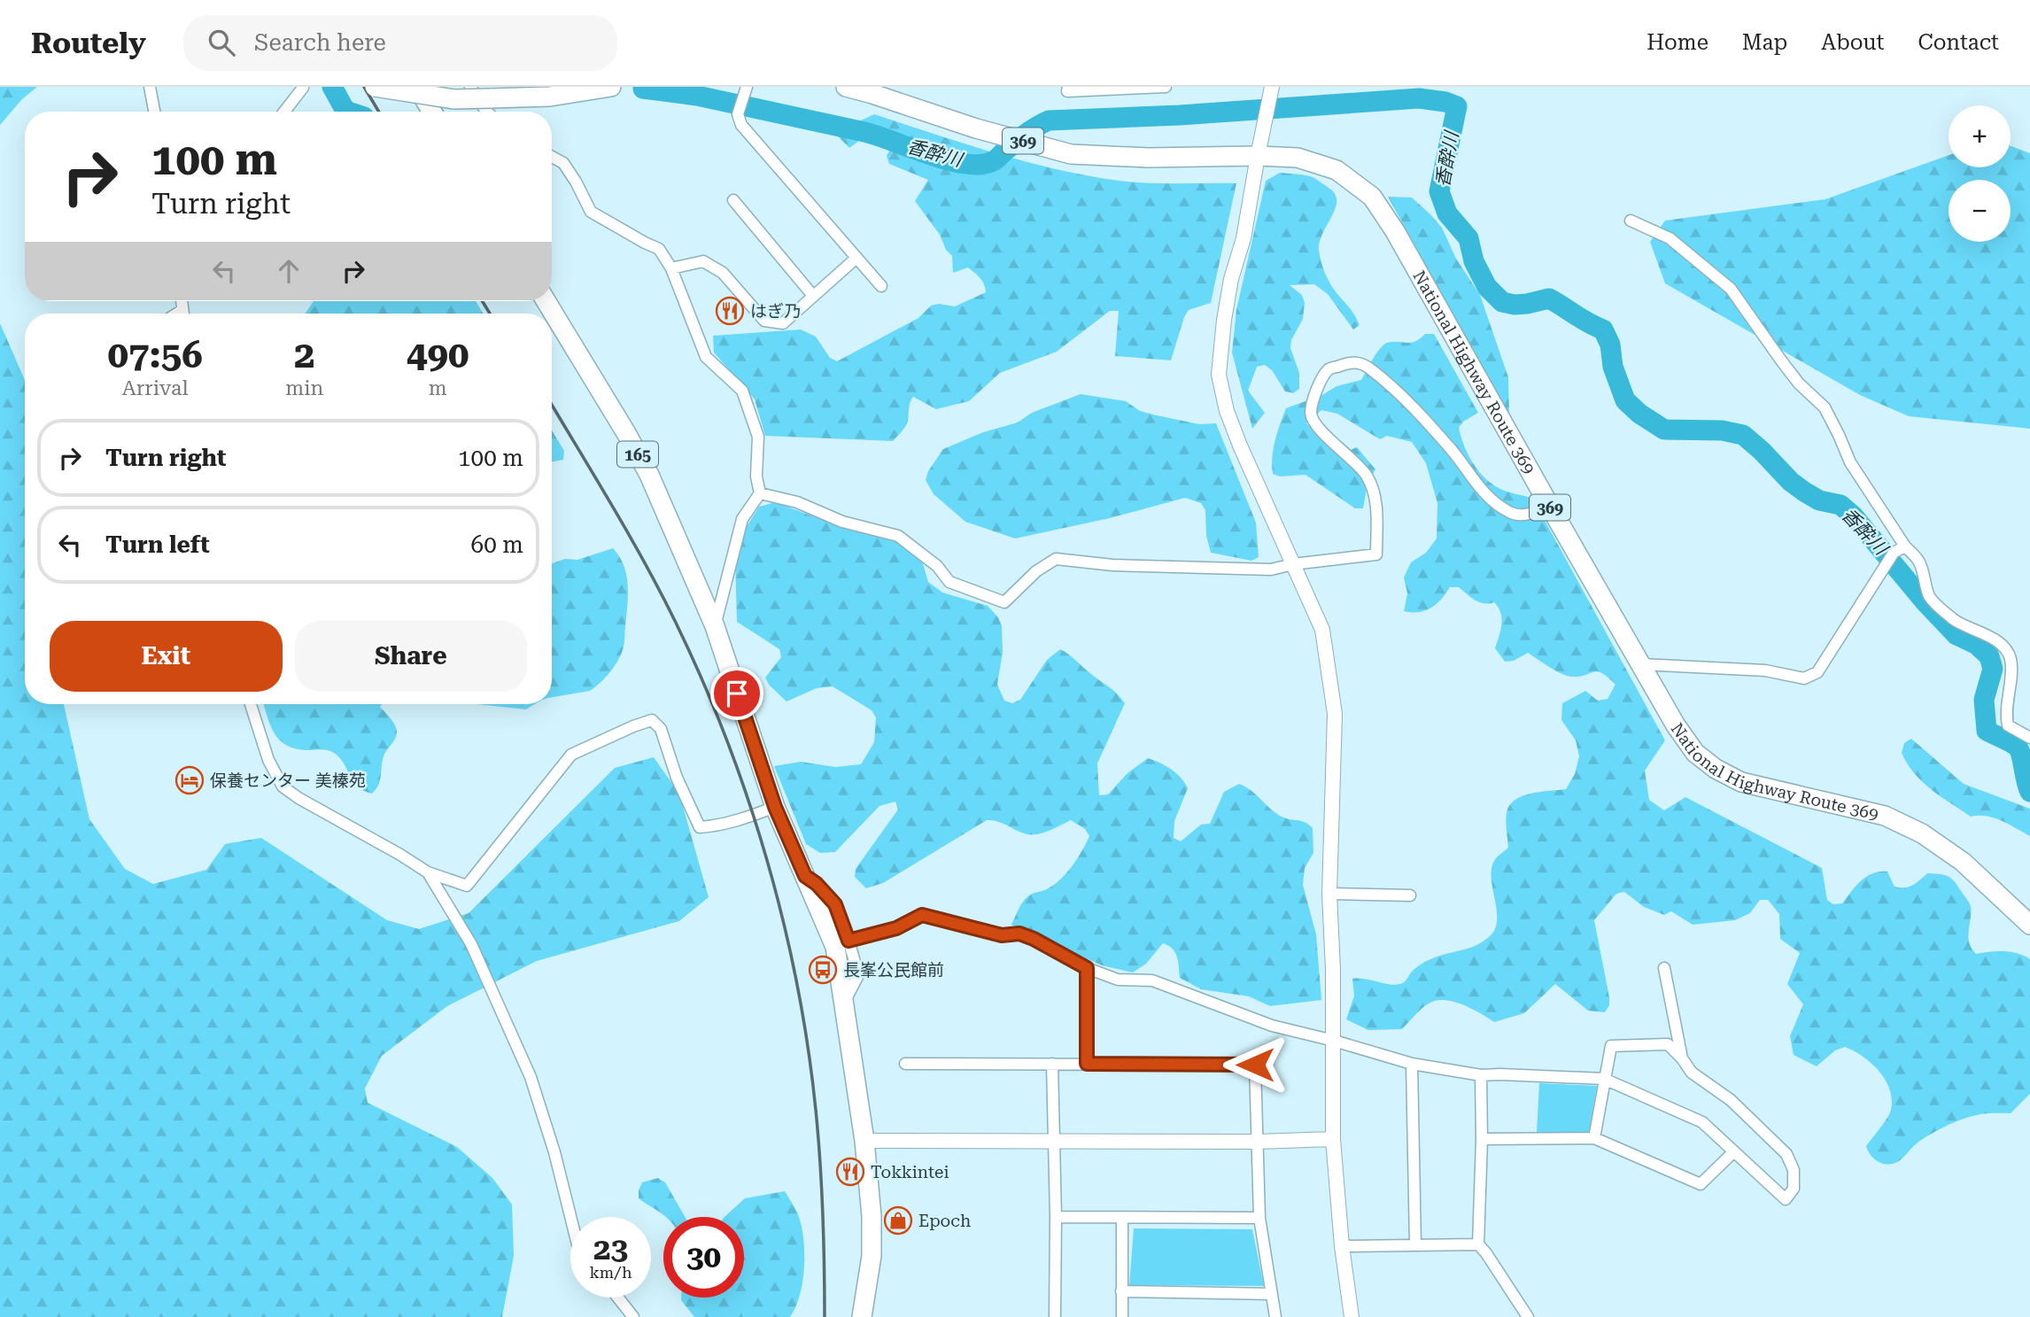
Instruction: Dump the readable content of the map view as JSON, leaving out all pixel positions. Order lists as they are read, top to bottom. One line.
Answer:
{"streets":{"highway":["369","National Highway Route 369","165"]},"water":["香酔川"],"places":{"restaurant":["はぎ乃","Tokkintei"],"hotel":["保養センター 美榛苑"],"bus stop":["長峯公民館前"],"shop":["Epoch"]},"page":{"header":"Routely","search":"Search here","nav":["Home","Map","About","Contact"],"map_buttons":["+","−"],"turn":["100 m","Turn right"],"eta":["07:56","Arrival","2","min","490","m"],"list":[{"name":"Turn right","value":"100 m"},{"name":"Turn left","value":"60 m"}],"buttons":["Exit","Share"],"speed":"23 km/h","limit":"30"}}
